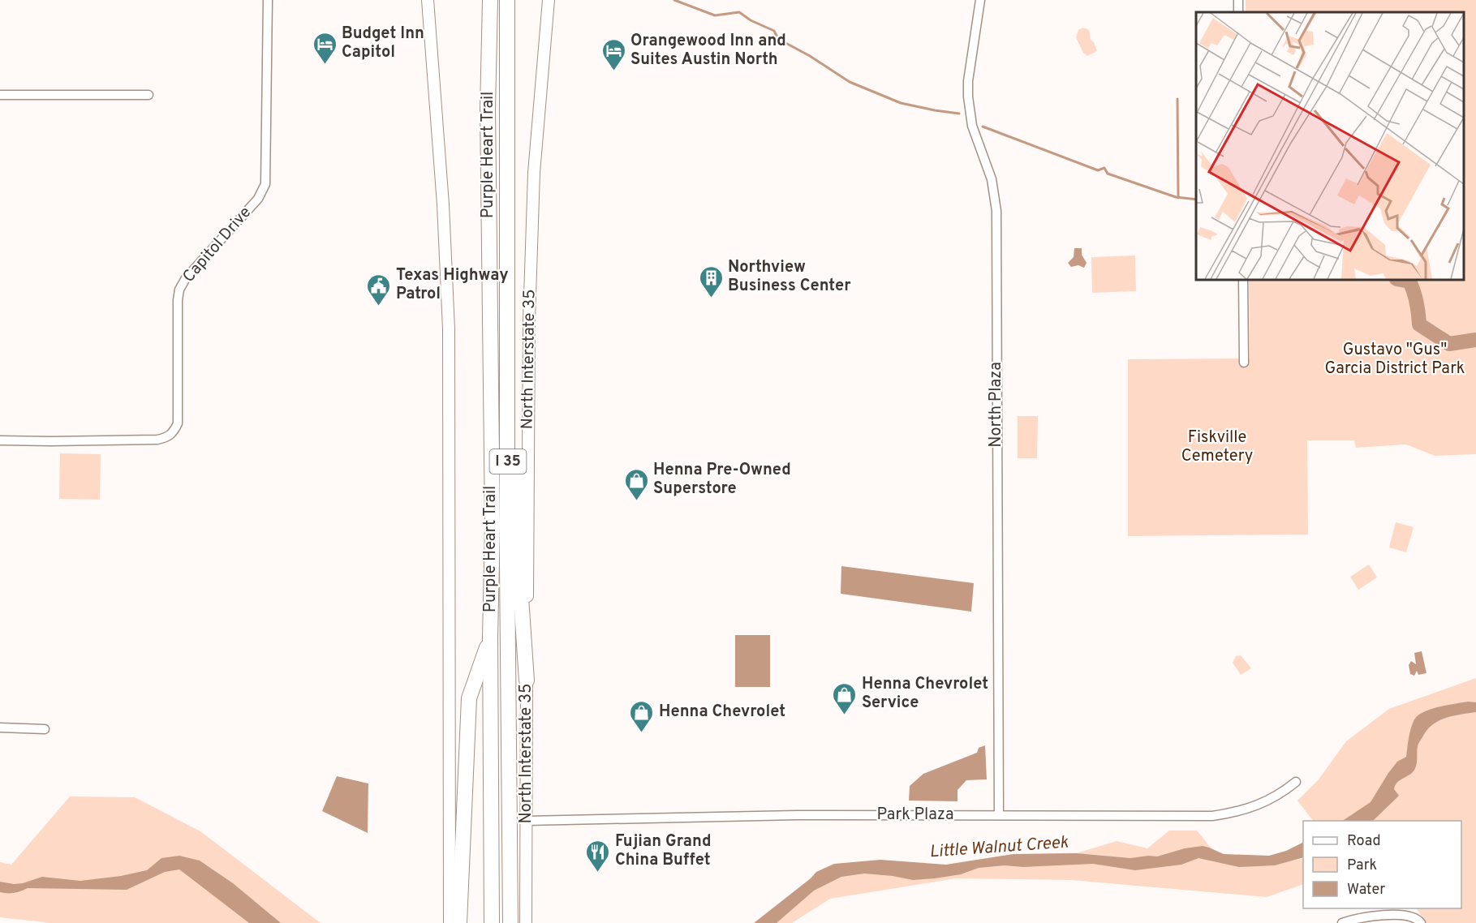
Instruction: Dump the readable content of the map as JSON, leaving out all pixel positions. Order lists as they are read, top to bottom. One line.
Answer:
{"streets":{"highway":["Purple Heart Trail","I 35"],"main road":["North Interstate 35"],"street":["Capitol Drive","North Plaza","Park Plaza"]},"crossings":[["North Interstate 35","Park Plaza"],["North Plaza","Park Plaza"]],"water":["Little Walnut Creek"],"parks":["Gustavo \"Gus\" Garcia District Park","Fiskville Cemetery"],"places":{"hotel":["Budget Inn Capitol","Orangewood Inn and Suites Austin North"],"building":["Northview Business Center"],"public building":["Texas Highway Patrol"],"shop":["Henna Pre-Owned Superstore","Henna Chevrolet Service","Henna Chevrolet"],"restaurant":["Fujian Grand China Buffet"]},"legend":["Road","Park","Water"]}
